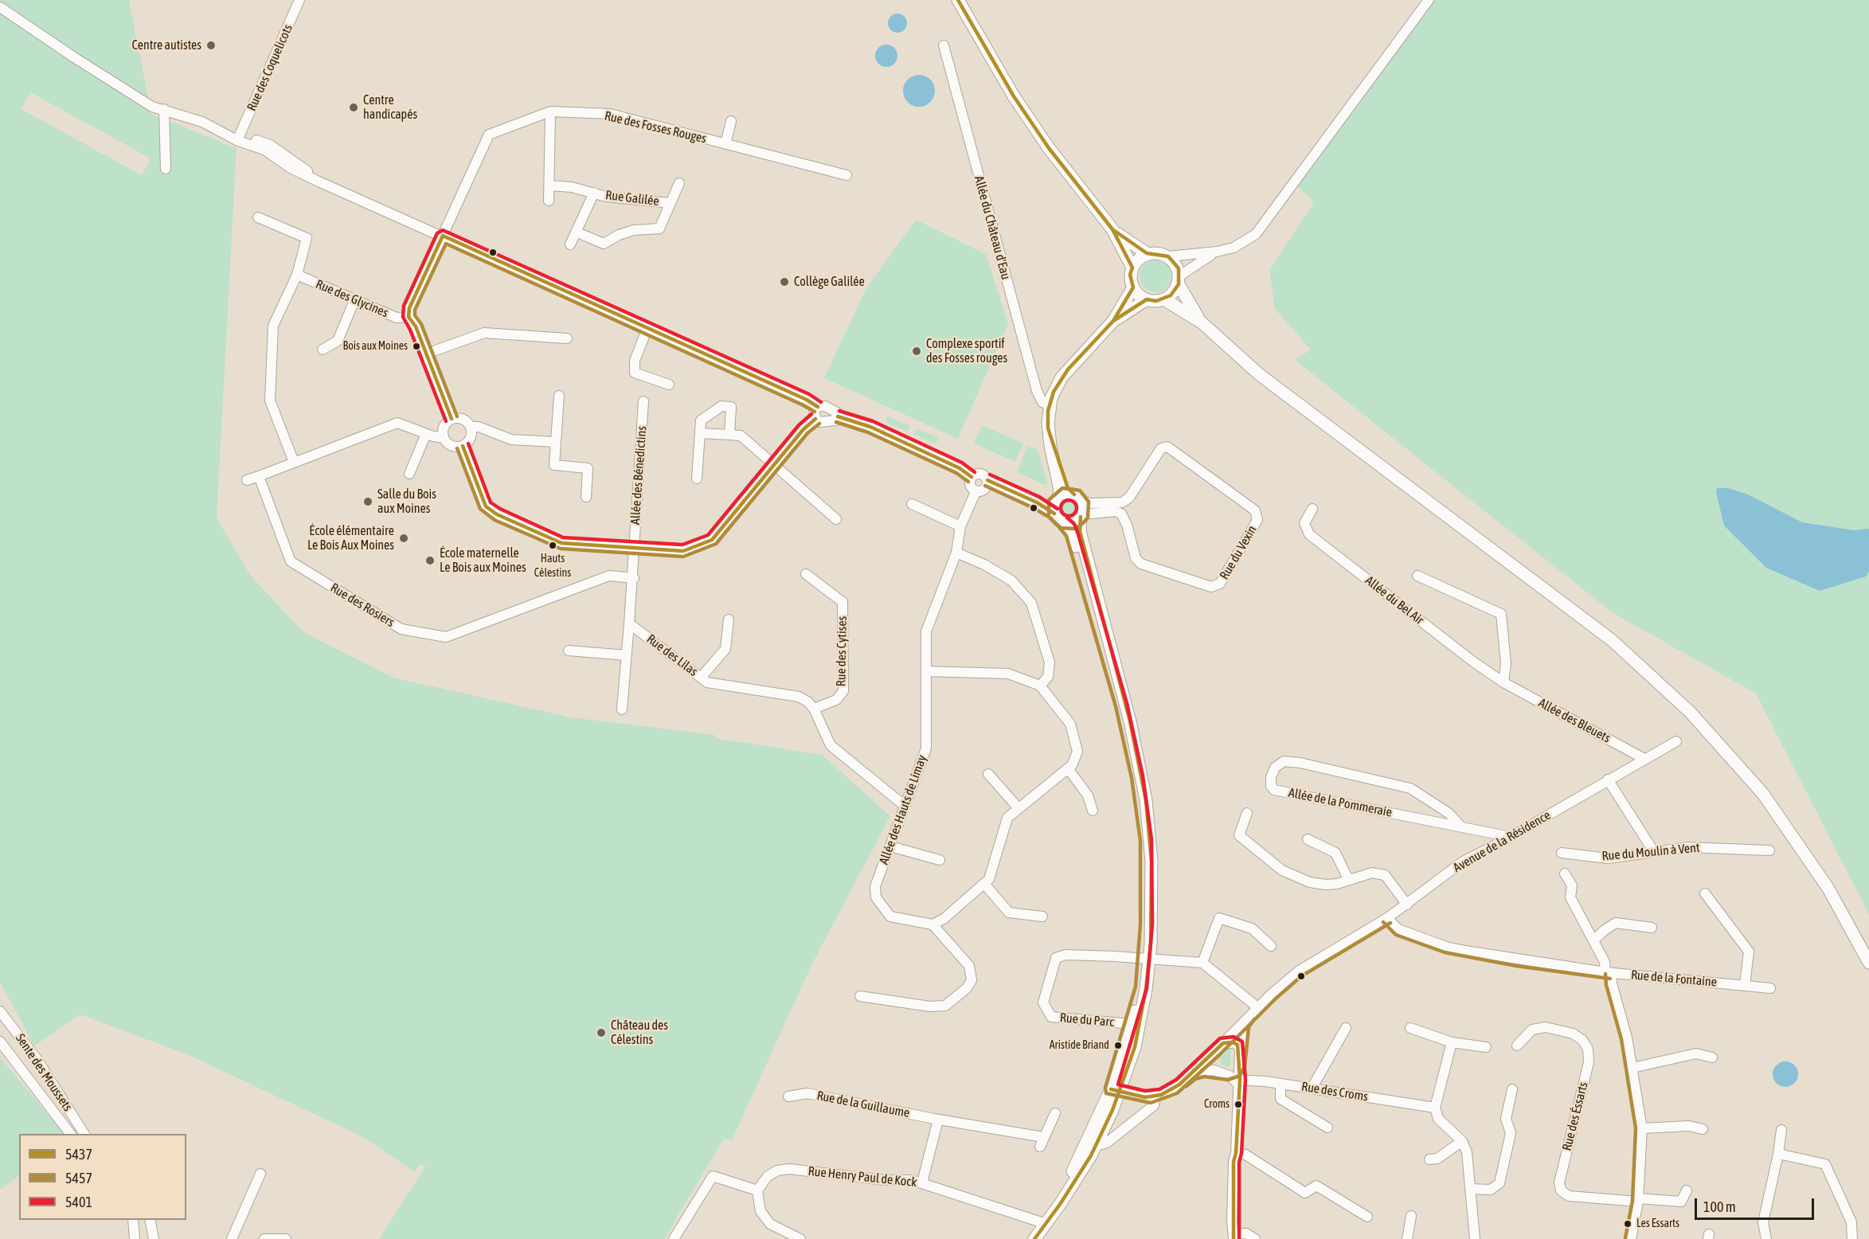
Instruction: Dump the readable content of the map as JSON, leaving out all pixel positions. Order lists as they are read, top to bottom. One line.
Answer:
{"streets":{"street":["Rue des Coquelicots","Rue des Fosses Rouges","Rue Galilée","Allée du Château d'Eau","Rue des Glycines","Allée des Bénedictins","Rue du Vexin","Allée du Bel Air","Rue des Rosiers","Rue des Cytises","Rue des Lilas","Allée des Bleuets","Allée de la Pommeraie","Allée des Hauts de Limay","Avenue de la Résidence","Rue du Moulin à Vent","Rue de la Fontaine","Rue du Parc","Sente des Moussets","Rue des Croms","Rue de la Guillaume","Rue des Éssarts","Rue Henry Paul de Kock"]},"crossings":[["Rue des Fosses Rouges","Rue des Glycines"],["Allée des Bénedictins","Rue des Rosiers"],["Allée du Bel Air","Allée des Bleuets"],["Rue des Cytises","Rue des Lilas"],["Allée des Bleuets","Avenue de la Résidence"],["Allée de la Pommeraie","Avenue de la Résidence"],["Avenue de la Résidence","Rue de la Fontaine"]],"places":["Centre autistes","Centre handicapés","Collège Galilée","Bois aux Moines","Complexe sportif des Fosses rouges","Salle du Bois aux Moines","École élémentaire Le Bois Aux Moines","Hauts Célestins","École maternelle Le Bois aux Moines","Château des Célestins","Aristide Briand","Croms","Les Essarts"],"lines":["transit line 5437","transit line 5401","transit line 5457"],"legend":["5437","5457","5401"],"scale_bar":"100 m"}
